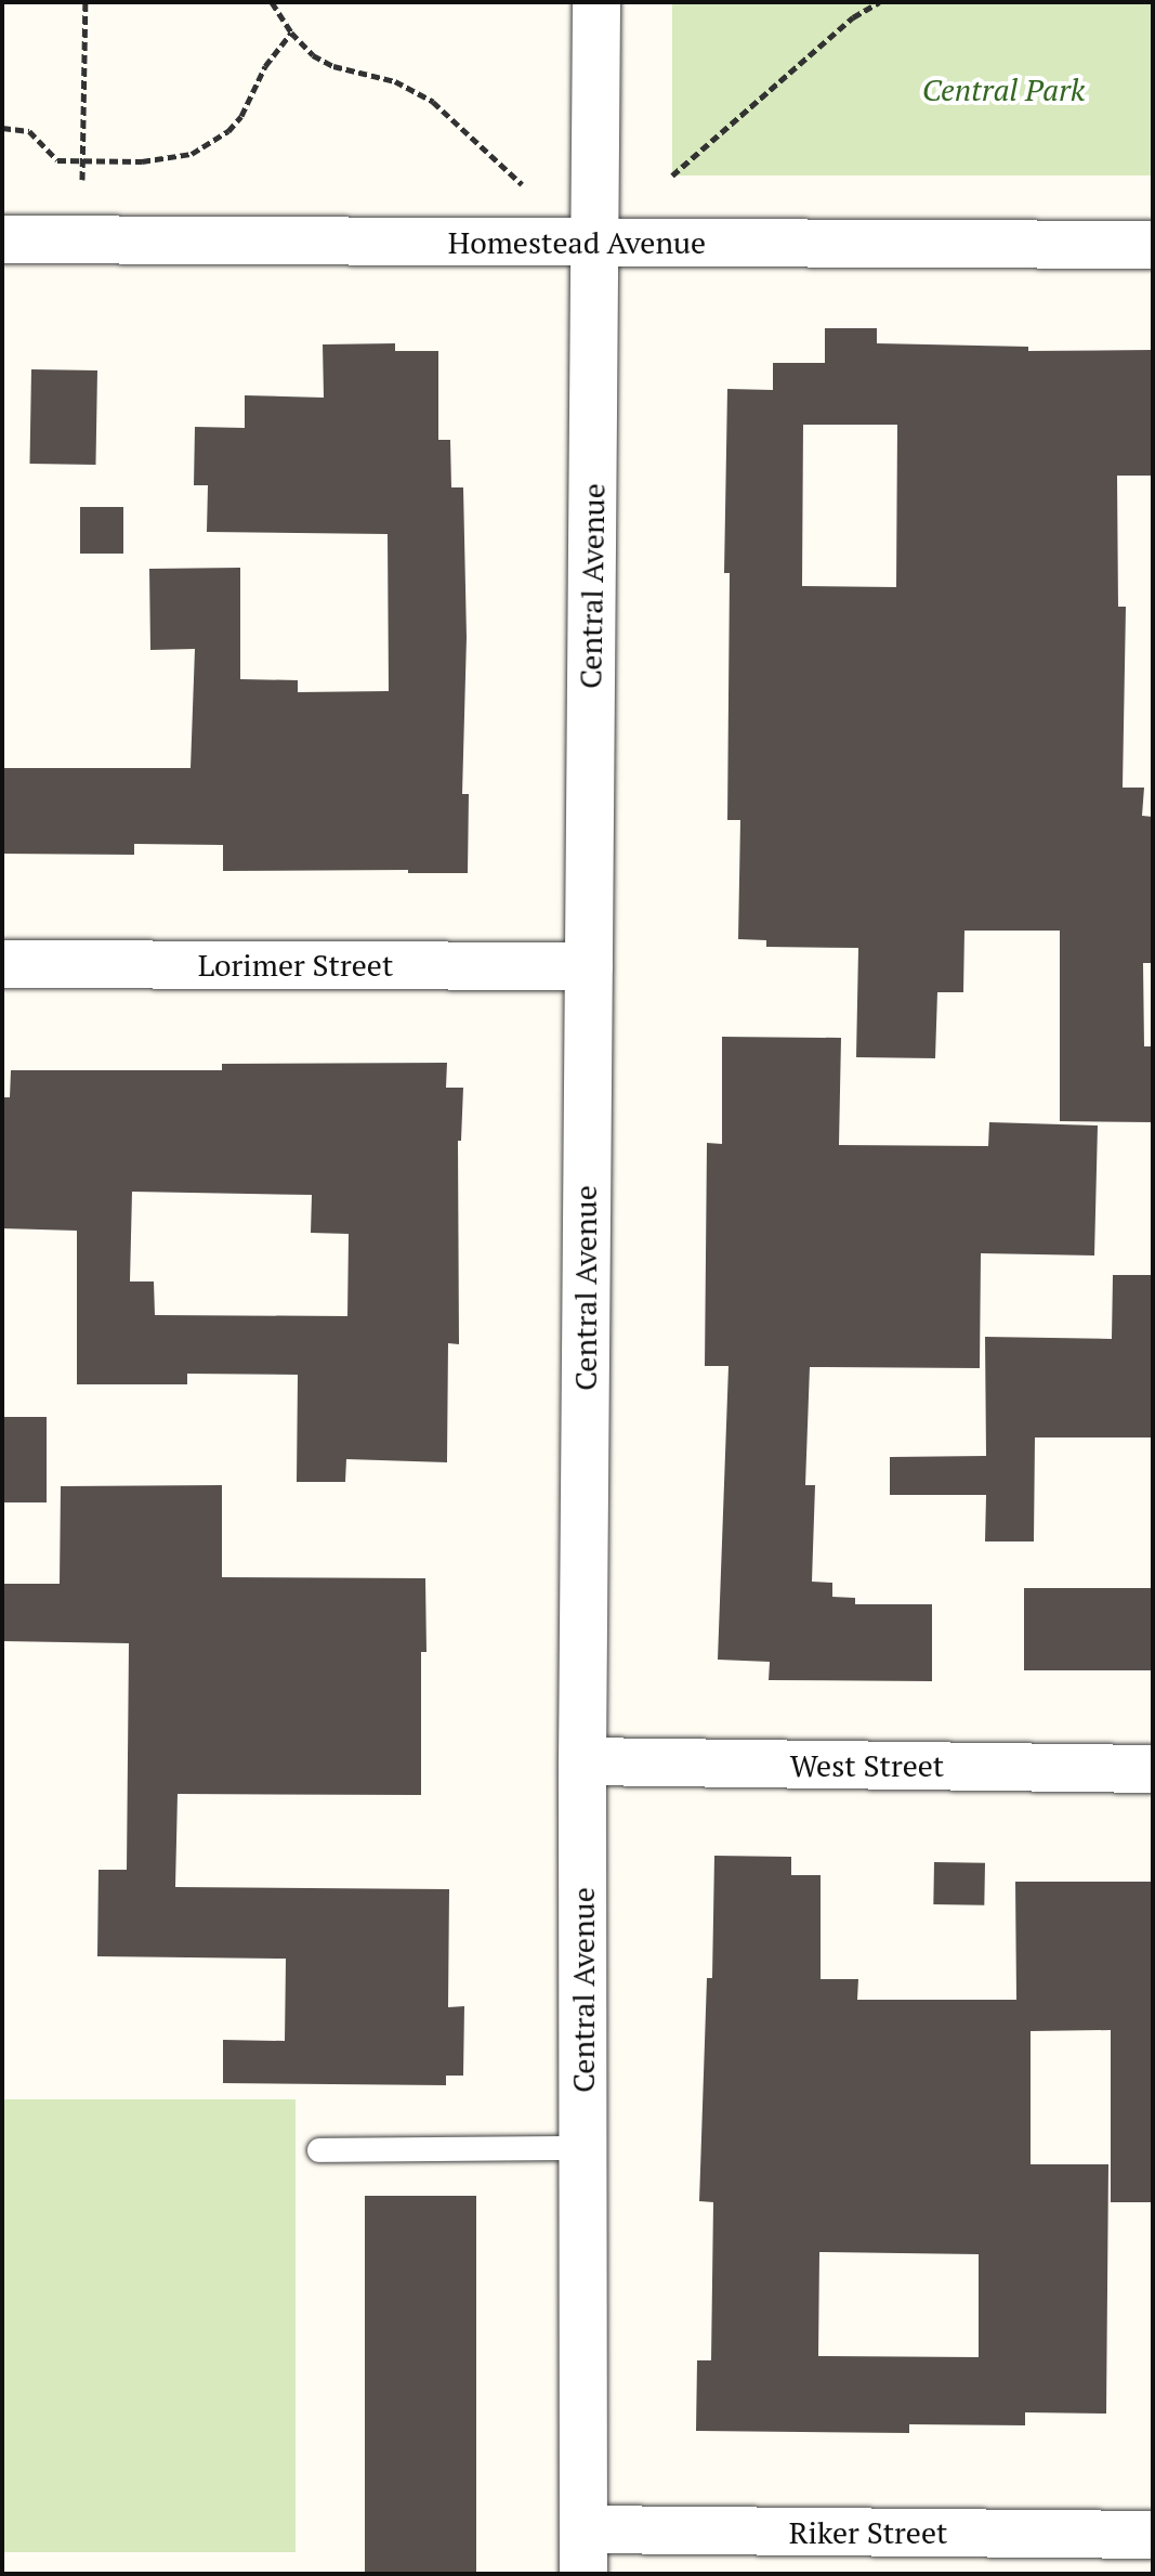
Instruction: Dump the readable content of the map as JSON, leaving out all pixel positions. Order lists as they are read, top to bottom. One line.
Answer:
{"streets":{"street":["Homestead Avenue","Central Avenue","Lorimer Street","West Street","Riker Street"]},"crossings":[["Homestead Avenue","Central Avenue"],["Central Avenue","Lorimer Street"],["Central Avenue","West Street"],["Central Avenue","Riker Street"]],"parks":["Central Park"]}
